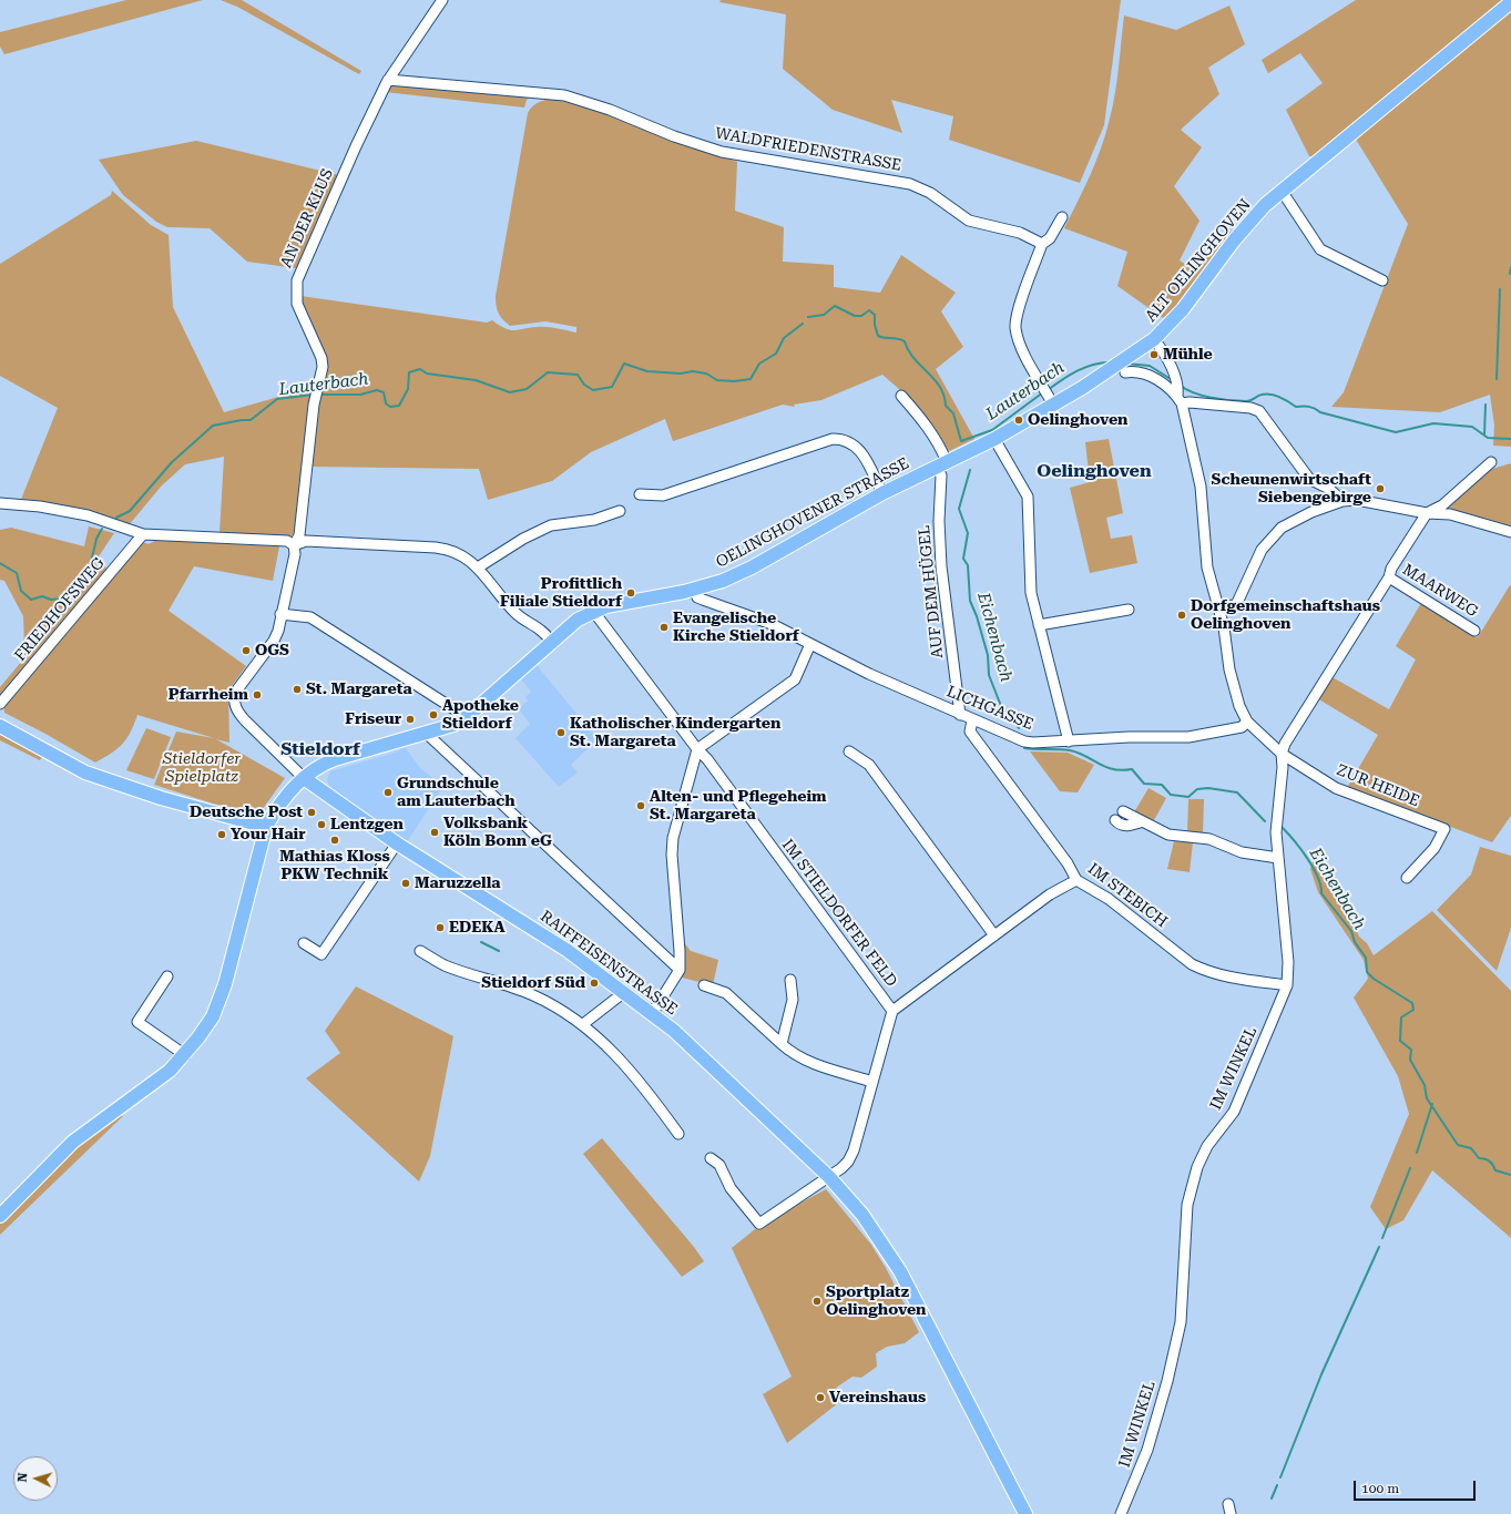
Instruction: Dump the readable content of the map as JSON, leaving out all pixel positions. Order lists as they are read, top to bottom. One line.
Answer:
{"streets":{"main road":["ALT OELINGHOVEN","OELINGHOVENER STRASSE","RAIFFEISENSTRASSE"],"street":["WALDFRIEDENSTRASSE","AN DER KLUS","MAARWEG","AUF DEM HÜGEL","FRIEDHOFSWEG","LICHGASSE","ZUR HEIDE","IM STEBICH","IM STIELDORFER FELD","IM WINKEL"]},"crossings":[["WALDFRIEDENSTRASSE","AN DER KLUS"],["AN DER KLUS","OELINGHOVENER STRASSE"],["AN DER KLUS","RAIFFEISENSTRASSE"],["ALT OELINGHOVEN","OELINGHOVENER STRASSE"],["ALT OELINGHOVEN","AUF DEM HÜGEL"],["ALT OELINGHOVEN","ZUR HEIDE"],["OELINGHOVENER STRASSE","AUF DEM HÜGEL"],["OELINGHOVENER STRASSE","LICHGASSE"],["OELINGHOVENER STRASSE","IM STIELDORFER FELD"],["OELINGHOVENER STRASSE","RAIFFEISENSTRASSE"],["AUF DEM HÜGEL","LICHGASSE"],["LICHGASSE","ZUR HEIDE"],["LICHGASSE","IM STEBICH"],["ZUR HEIDE","IM WINKEL"],["IM STEBICH","IM WINKEL"]],"districts":["Oelinghoven","Stieldorf"],"water":["Lauterbach","Eichenbach"],"parks":["Stieldorfer Spielplatz"],"places":["Mühle","Oelinghoven","Scheunenwirtschaft Siebengebirge","Profittlich Filiale Stieldorf","Dorfgemeinschaftshaus Oelinghoven","Evangelische Kirche Stieldorf","OGS","St. Margareta","Pfarrheim","Apotheke Stieldorf","Friseur","Katholischer Kindergarten St. Margareta","Grundschule am Lauterbach","Alten- und Pflegeheim St. Margareta","Deutsche Post","Lentzgen","Volksbank Köln Bonn eG","Your Hair","Mathias Kloss PKW Technik","Maruzzella","EDEKA","Stieldorf Süd","Sportplatz Oelinghoven","Vereinshaus"],"scale_bar":"100 m","north":"left"}
